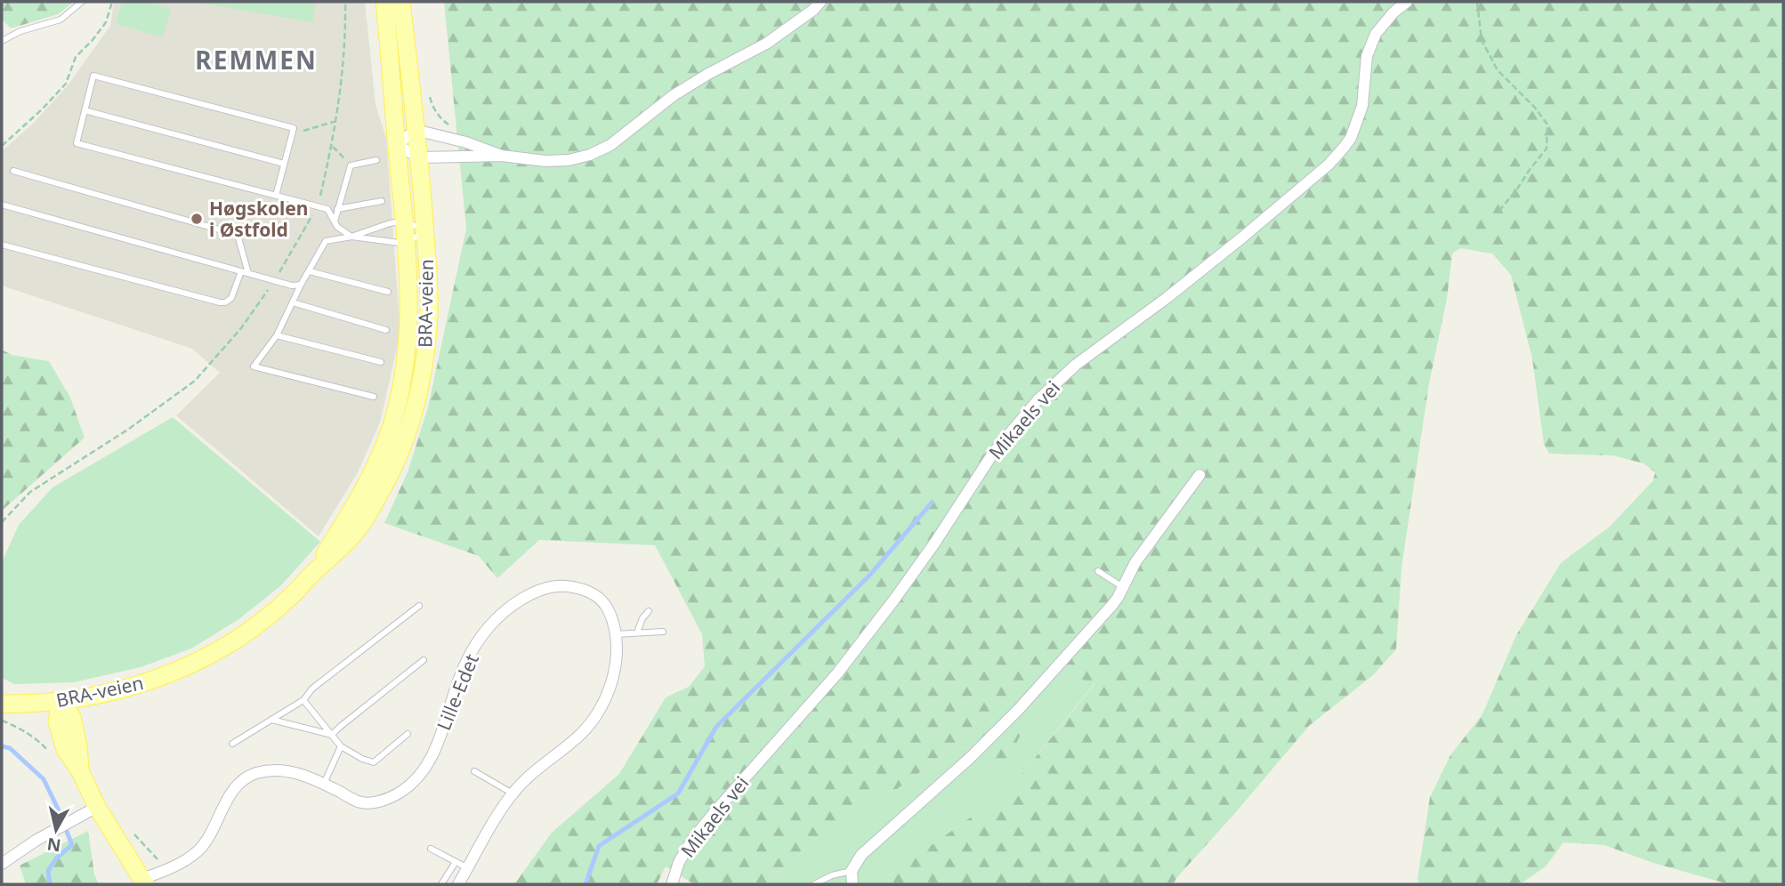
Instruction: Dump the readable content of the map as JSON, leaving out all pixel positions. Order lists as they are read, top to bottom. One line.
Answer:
{"streets":{"main road":["BRA-veien"],"street":["Mikaels vei","Lille-Edet"]},"districts":["REMMEN"],"places":["Høgskolen i Østfold"],"north":"bottom"}
